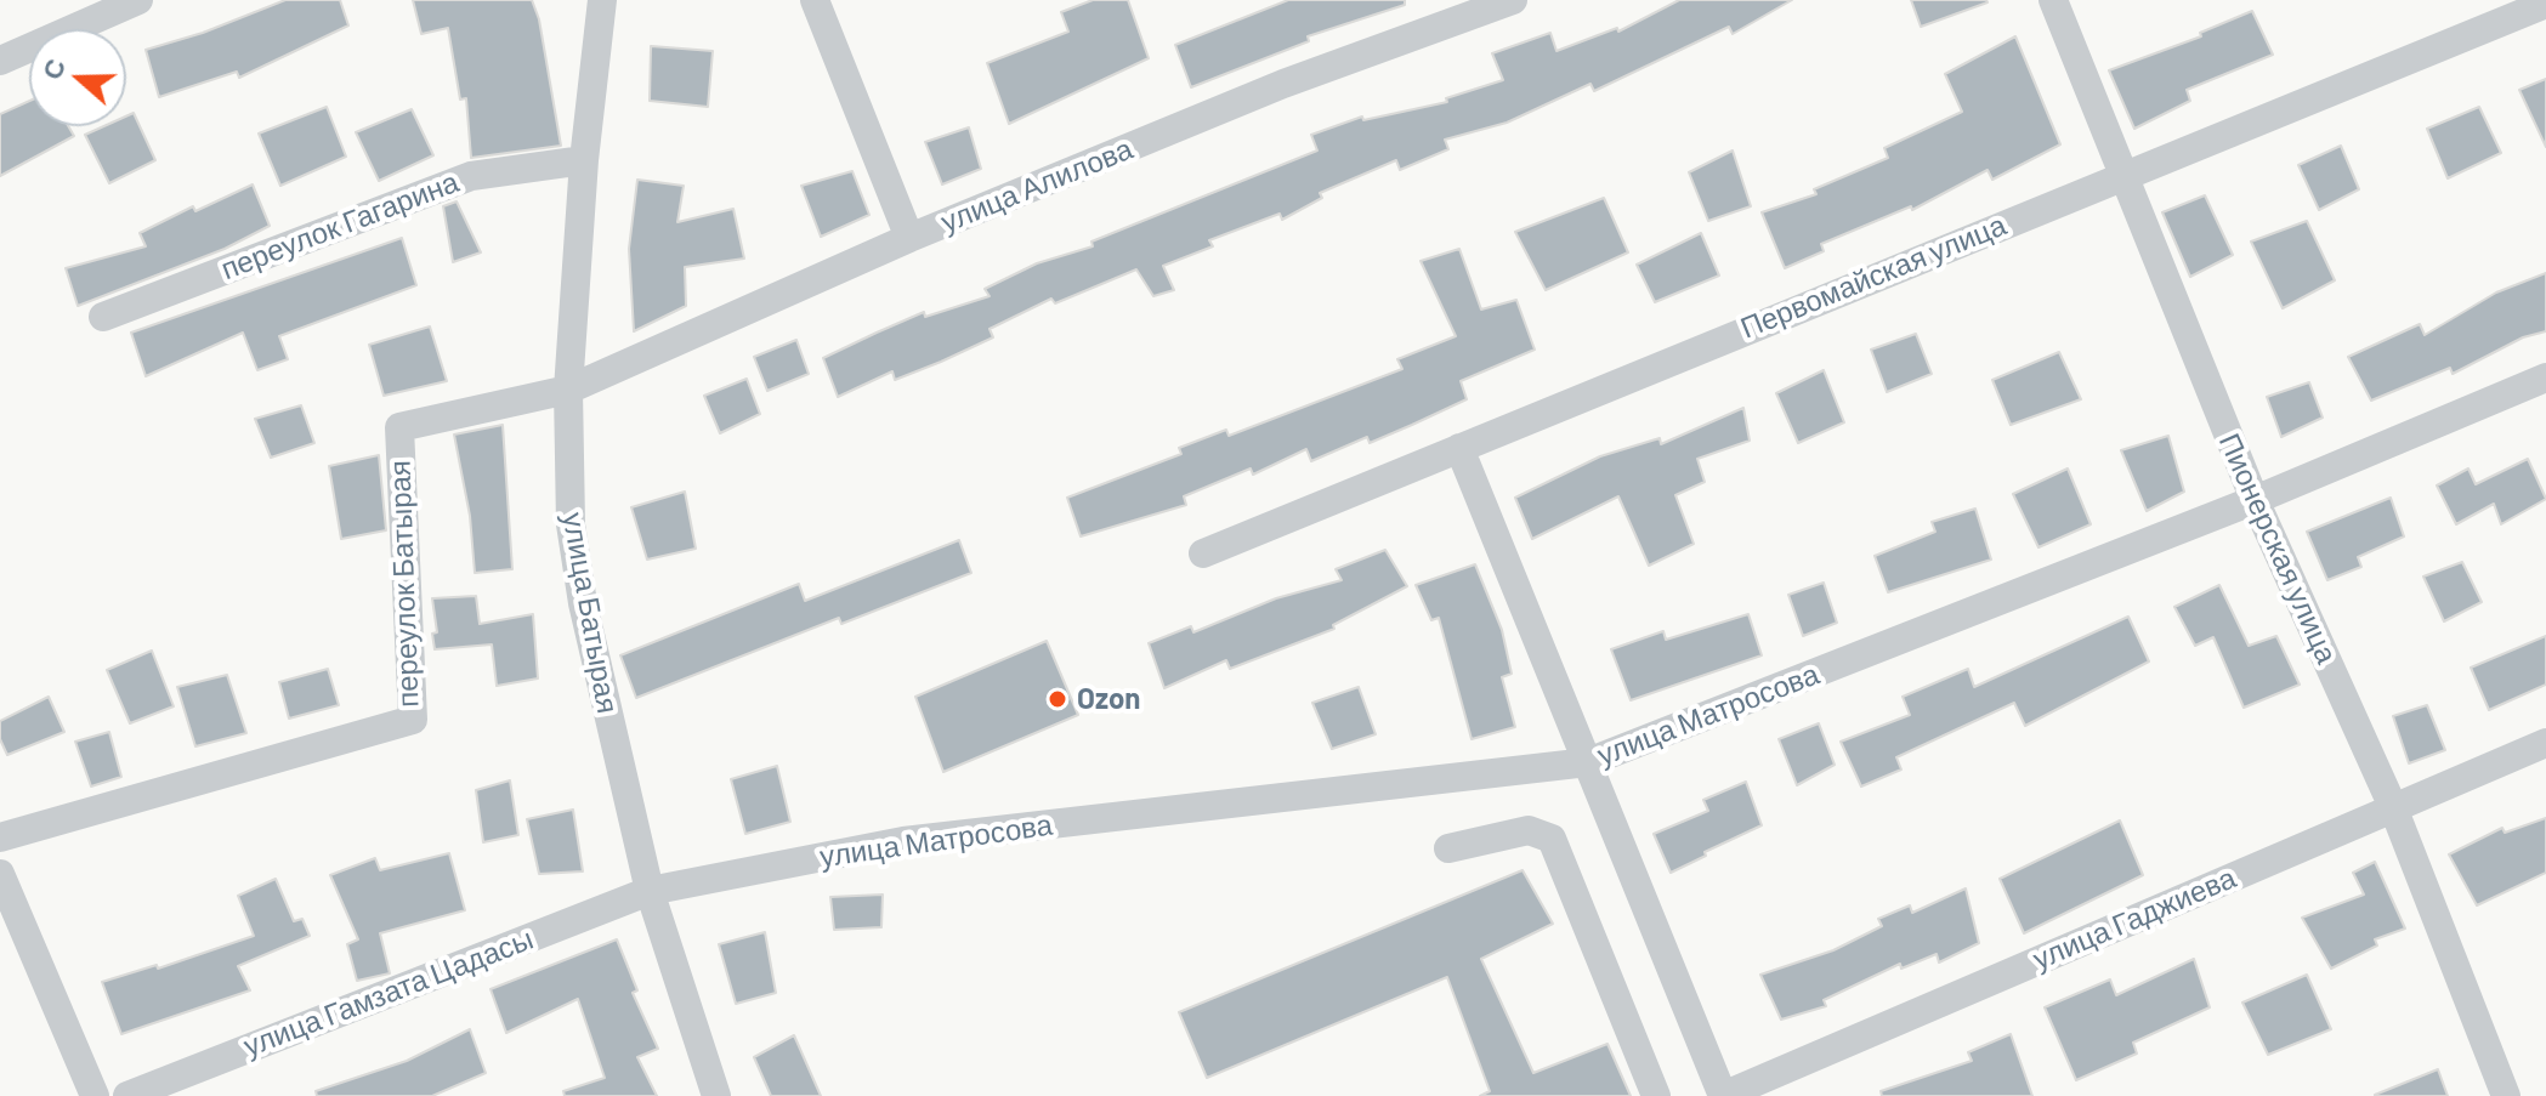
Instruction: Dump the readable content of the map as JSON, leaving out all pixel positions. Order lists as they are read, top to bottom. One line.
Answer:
{"streets":{"street":["улица Алилова","переулок Гагарина","Первомайская улица","Пионерская улица","переулок Батырая","улица Батырая","улица Матросова","улица Гаджиева","улица Гамзата Цадасы"]},"crossings":[["улица Алилова","переулок Батырая"],["улица Алилова","улица Батырая"],["переулок Гагарина","улица Батырая"],["Первомайская улица","Пионерская улица"],["Пионерская улица","улица Матросова"],["Пионерская улица","улица Гаджиева"],["переулок Батырая","улица Батырая"],["улица Батырая","улица Матросова"],["улица Батырая","улица Гамзата Цадасы"],["улица Матросова","улица Гамзата Цадасы"]],"places":["Ozon"],"north":"left"}
